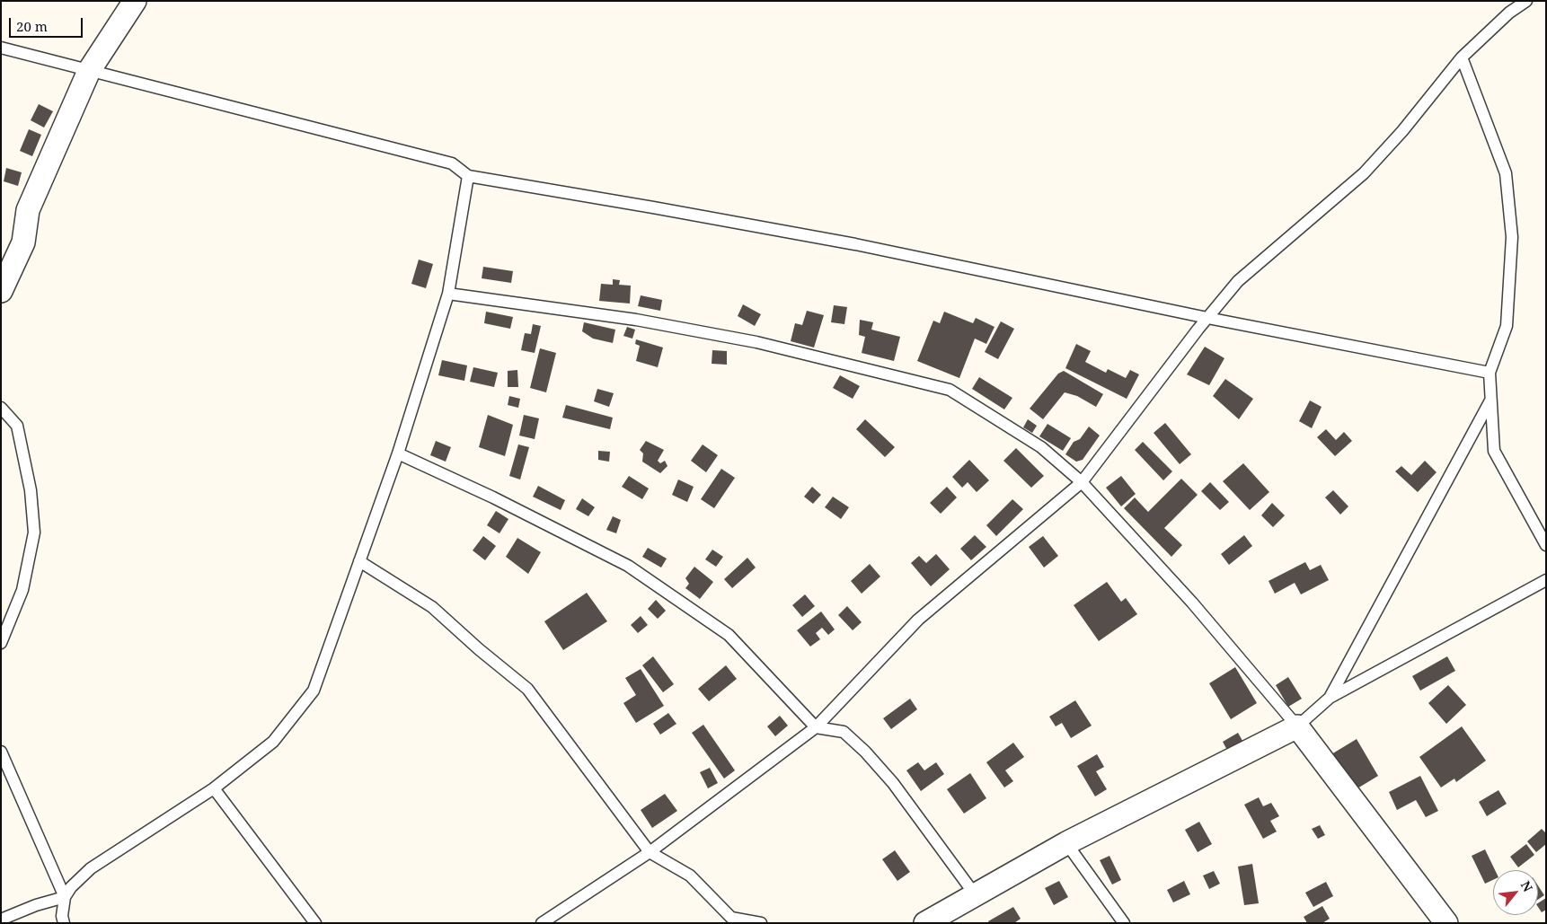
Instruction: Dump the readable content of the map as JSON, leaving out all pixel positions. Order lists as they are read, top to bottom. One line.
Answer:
{"scale_bar":"20 m","north":"top right"}
